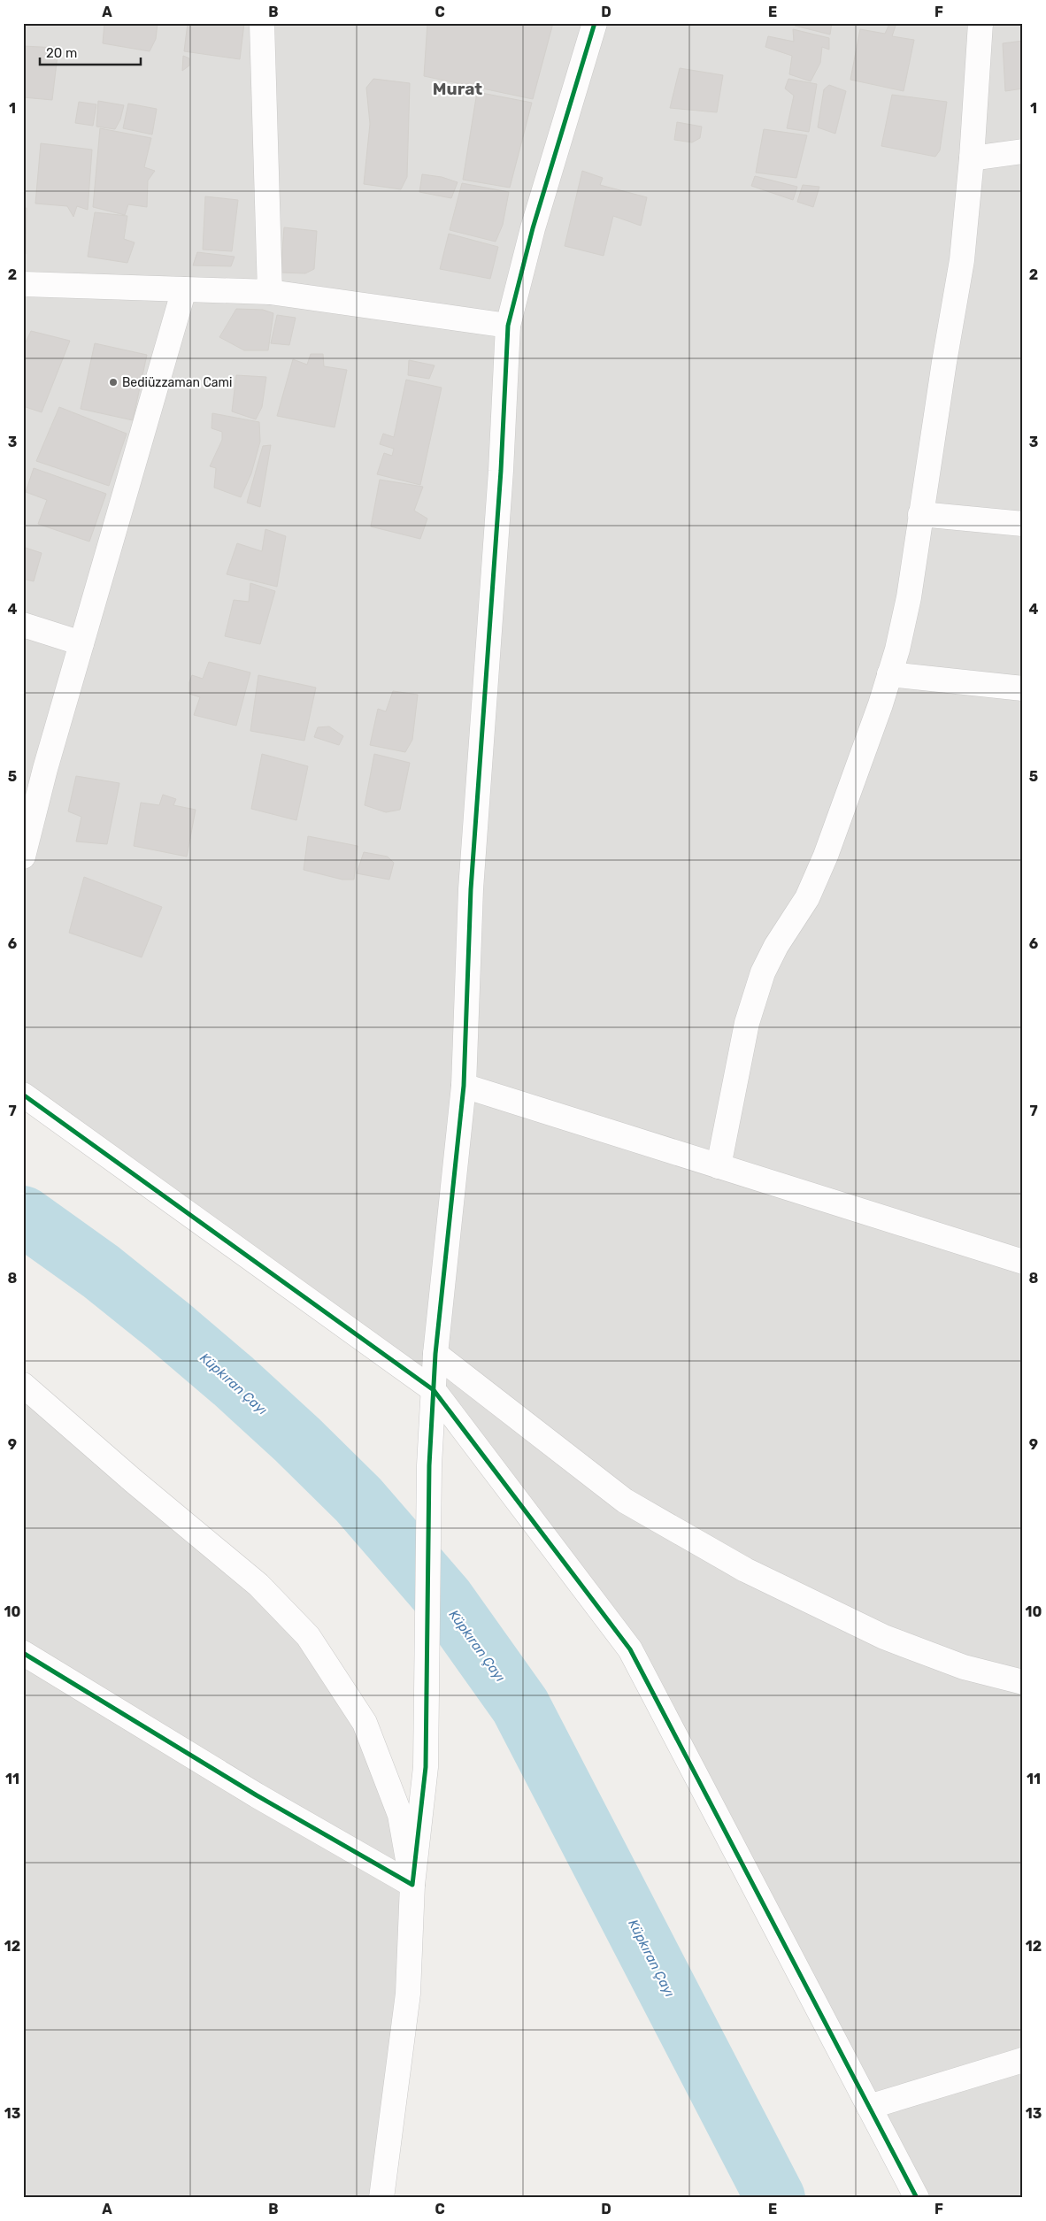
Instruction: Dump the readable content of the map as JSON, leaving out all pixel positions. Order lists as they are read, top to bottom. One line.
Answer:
{"districts":["Murat"],"water":["Küpkıran Çayı"],"places":["Bediüzzaman Cami"],"scale_bar":"20 m","grid":{"columns":["A","B","C","D","E","F"],"rows":["1","2","3","4","5","6","7","8","9","10","11","12","13"]}}
